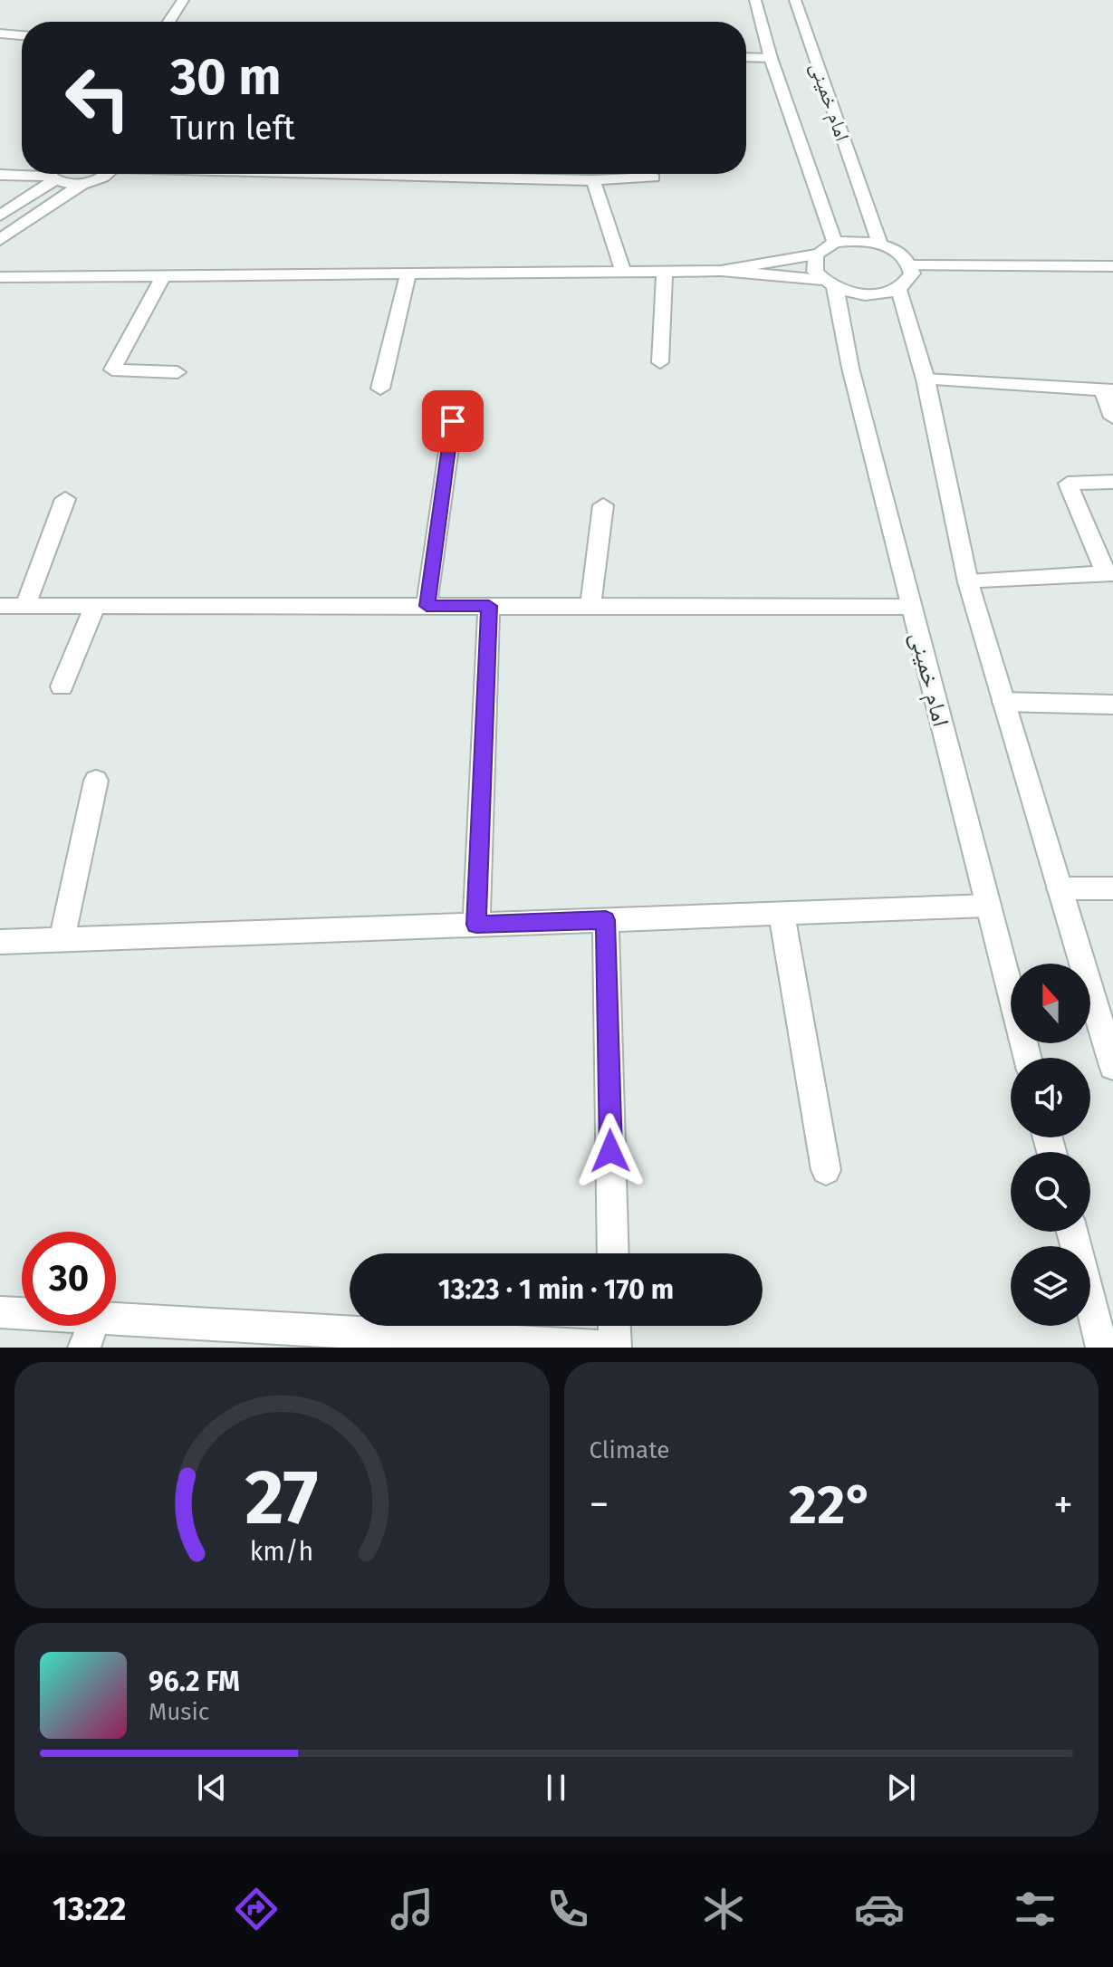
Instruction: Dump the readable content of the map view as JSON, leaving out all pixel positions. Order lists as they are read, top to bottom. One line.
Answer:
{"streets":{"street":["امام خمینی"]},"north":"top","page":{"turn":["30 m","Turn left"],"limit":"30","trip":"13:23 · 1 min · 170 m","tile":"Climate","heat":["−","22°","+"],"song":["96.2 FM","Music"],"tabs":"13:22","gauge":["27","km/h"]}}
